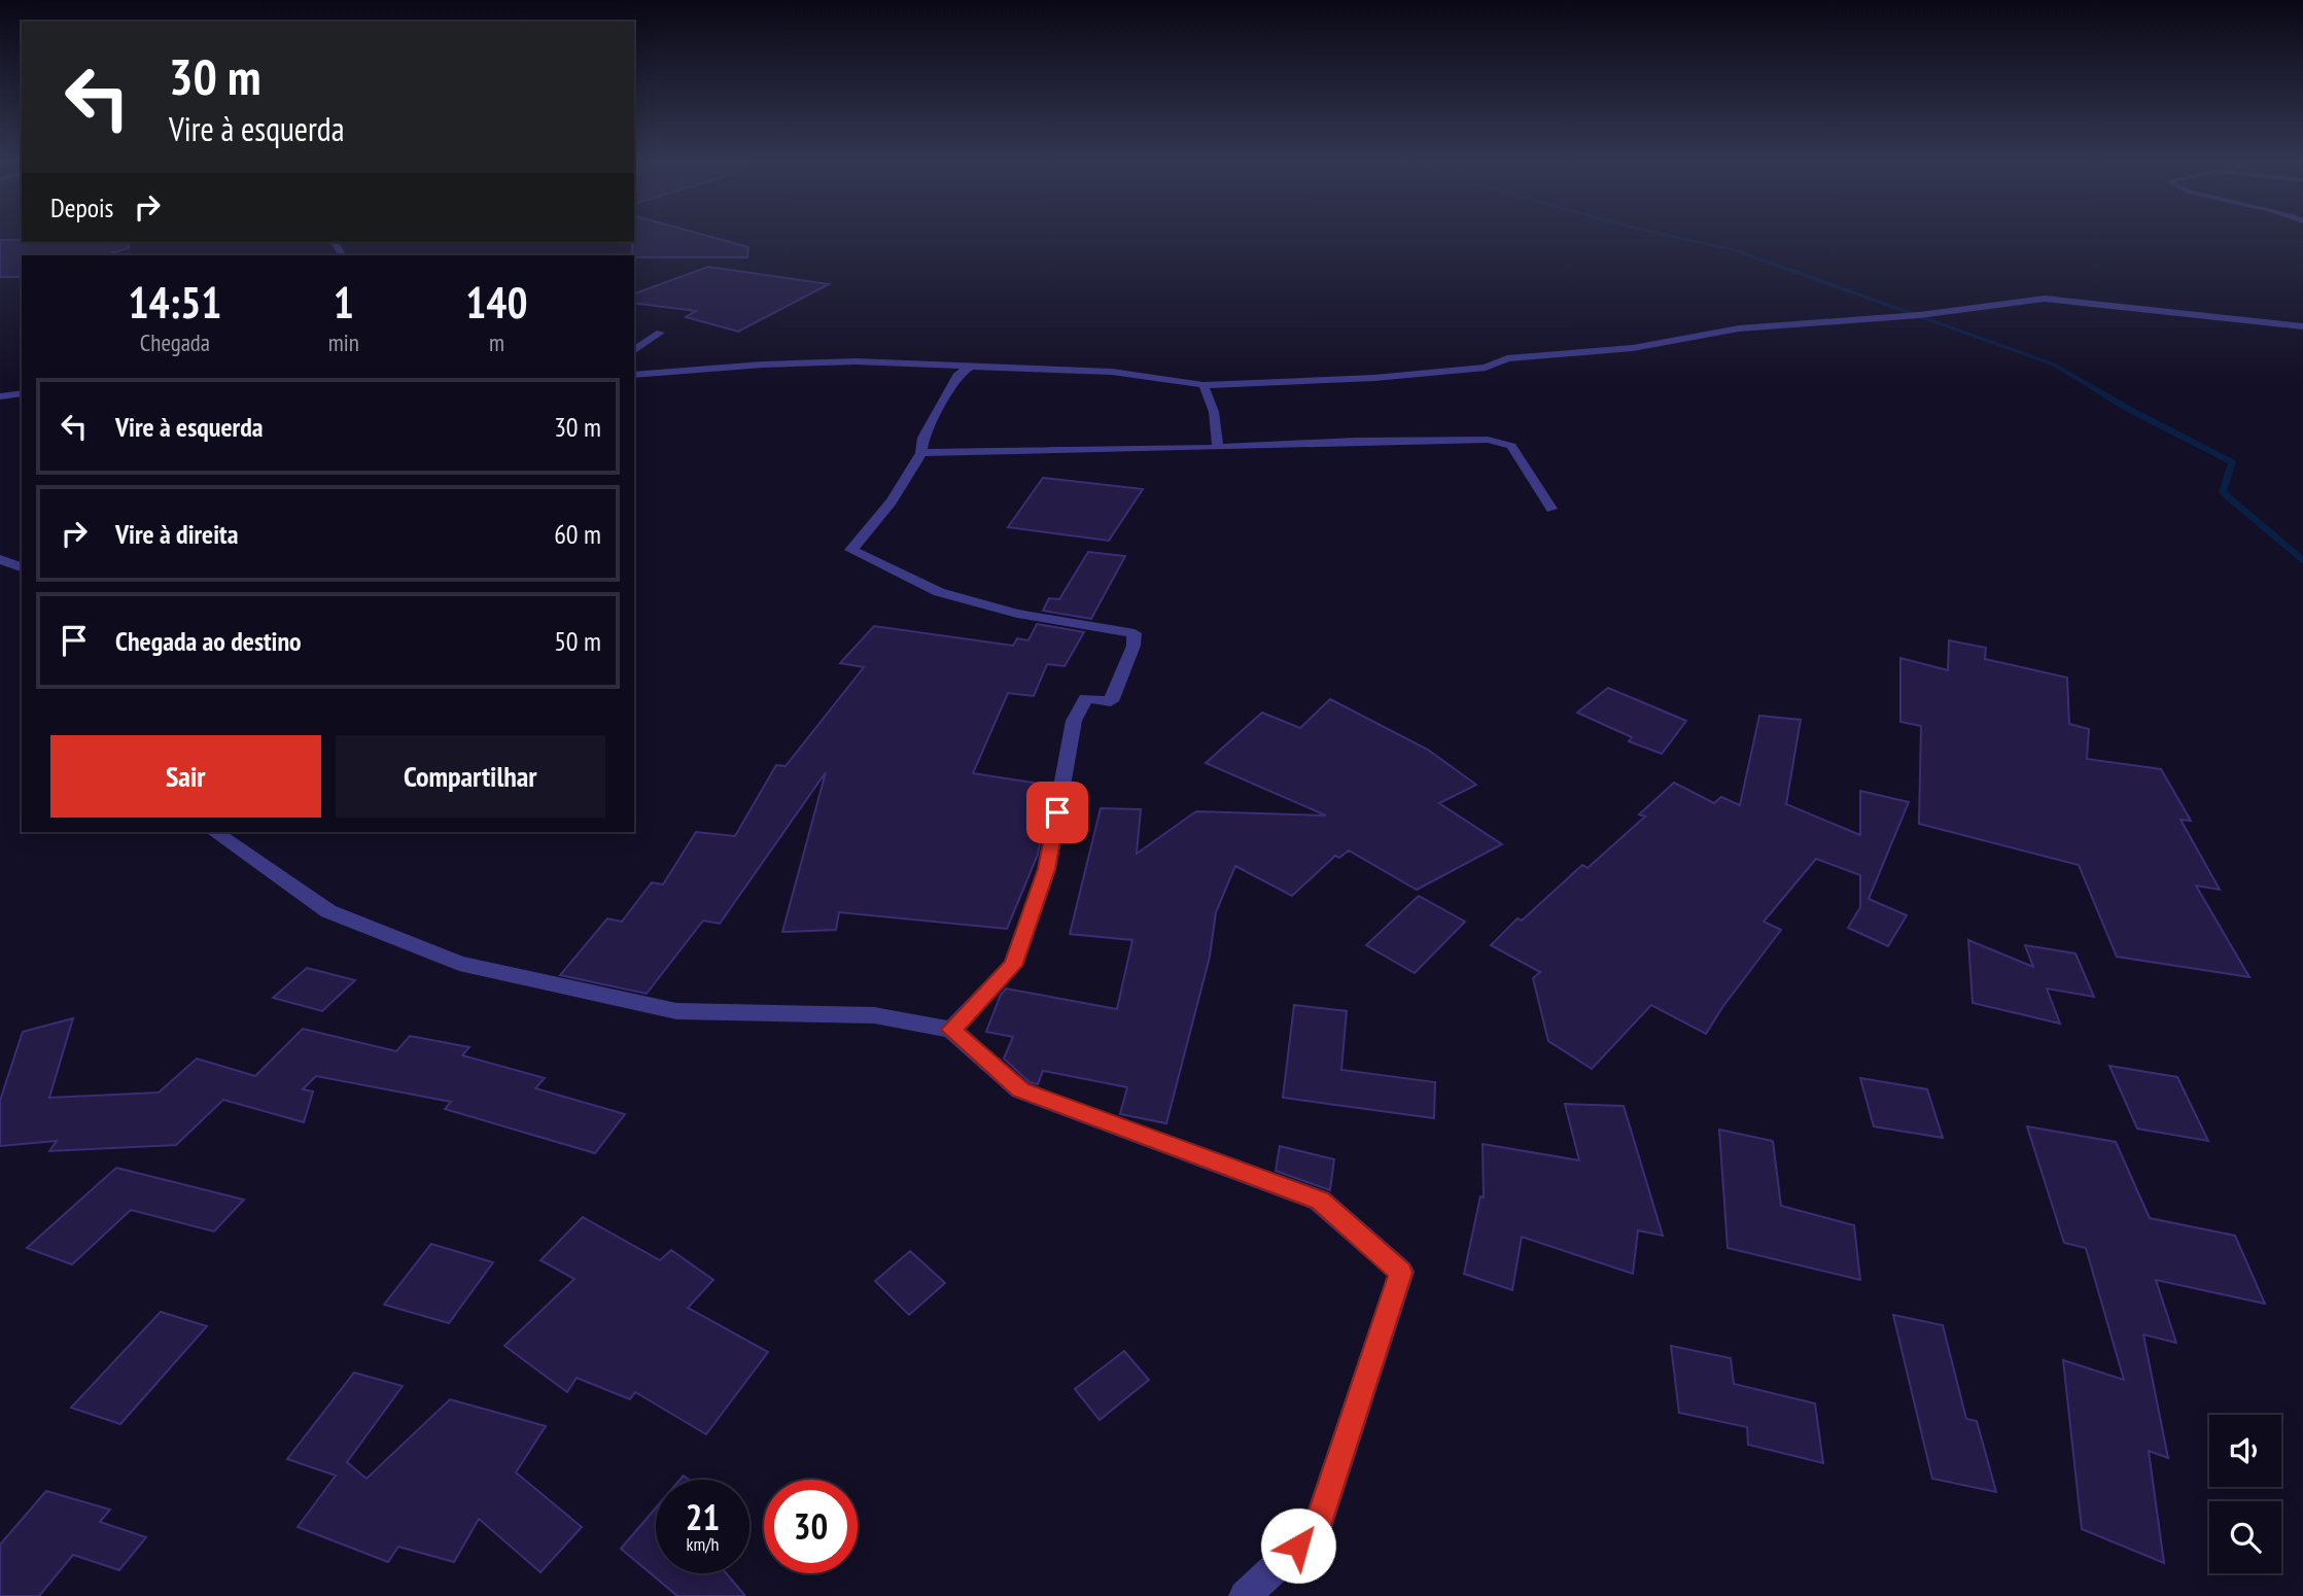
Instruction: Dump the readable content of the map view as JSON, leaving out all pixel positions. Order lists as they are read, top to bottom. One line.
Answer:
{"page":{"turn":["30 m","Vire à esquerda"],"then":"Depois","eta":["14:51","Chegada","1","min","140","m"],"list":[{"name":"Vire à esquerda","value":"30 m"},{"name":"Vire à direita","value":"60 m"},{"name":"Chegada ao destino","value":"50 m"}],"buttons":["Sair","Compartilhar"],"speed":"21 km/h","limit":"30"}}
